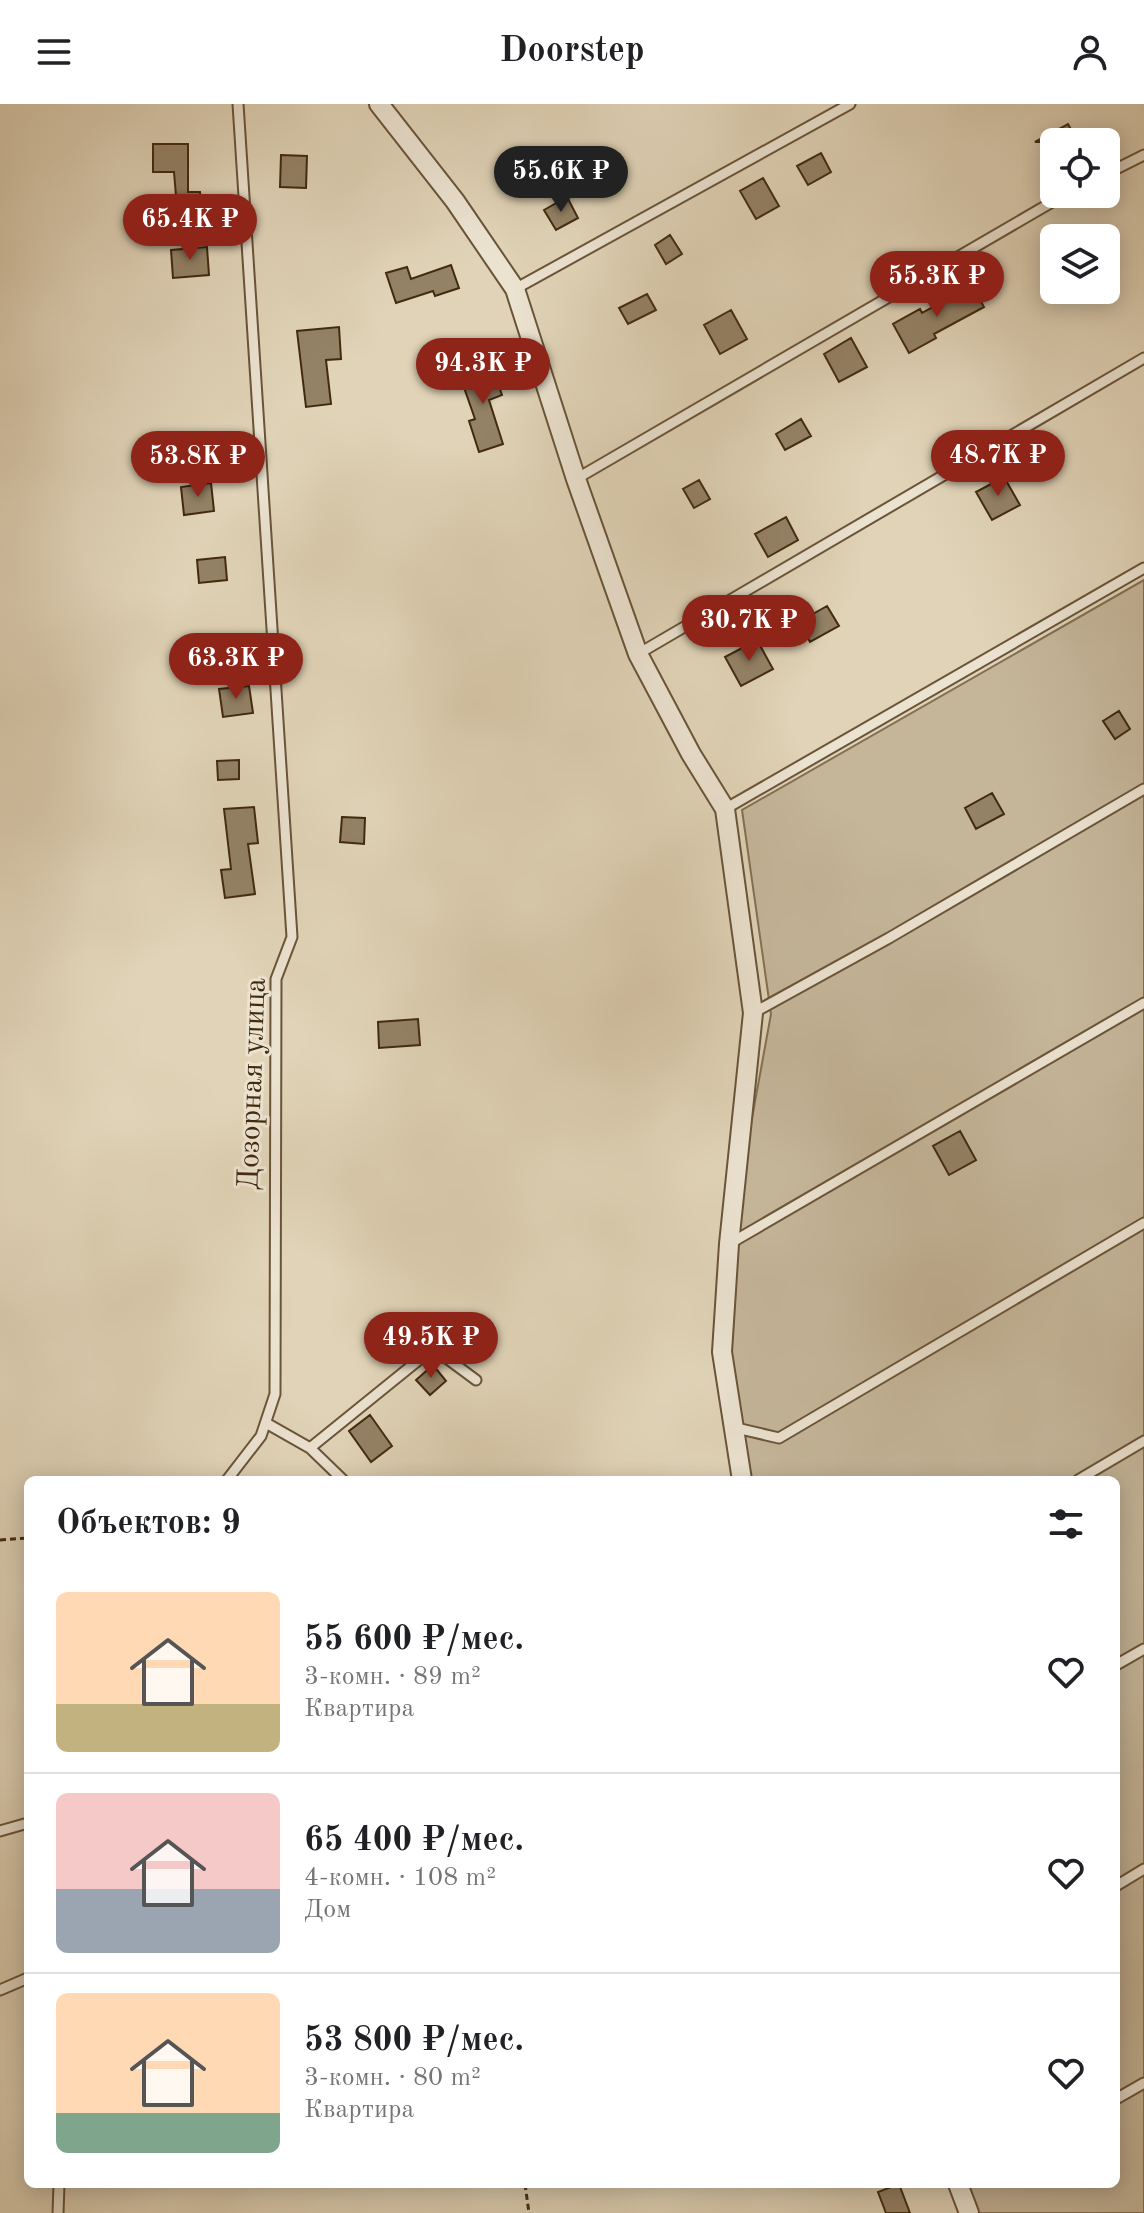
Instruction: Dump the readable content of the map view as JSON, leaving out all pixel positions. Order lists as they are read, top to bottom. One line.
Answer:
{"streets":{"lane":["Дозорная улица"]},"page":{"header":"Doorstep","price":["55.6K ₽","65.4K ₽","55.3K ₽","94.3K ₽","48.7K ₽","53.8K ₽","30.7K ₽","63.3K ₽","49.5K ₽"],"heading":"Объектов: 9","list":[{"name":"55 600 ₽/мес.","note":"3-комн. · 89 m² · Квартира"},{"name":"65 400 ₽/мес.","note":"4-комн. · 108 m² · Дом"},{"name":"53 800 ₽/мес.","note":"3-комн. · 80 m² · Квартира"}]}}
